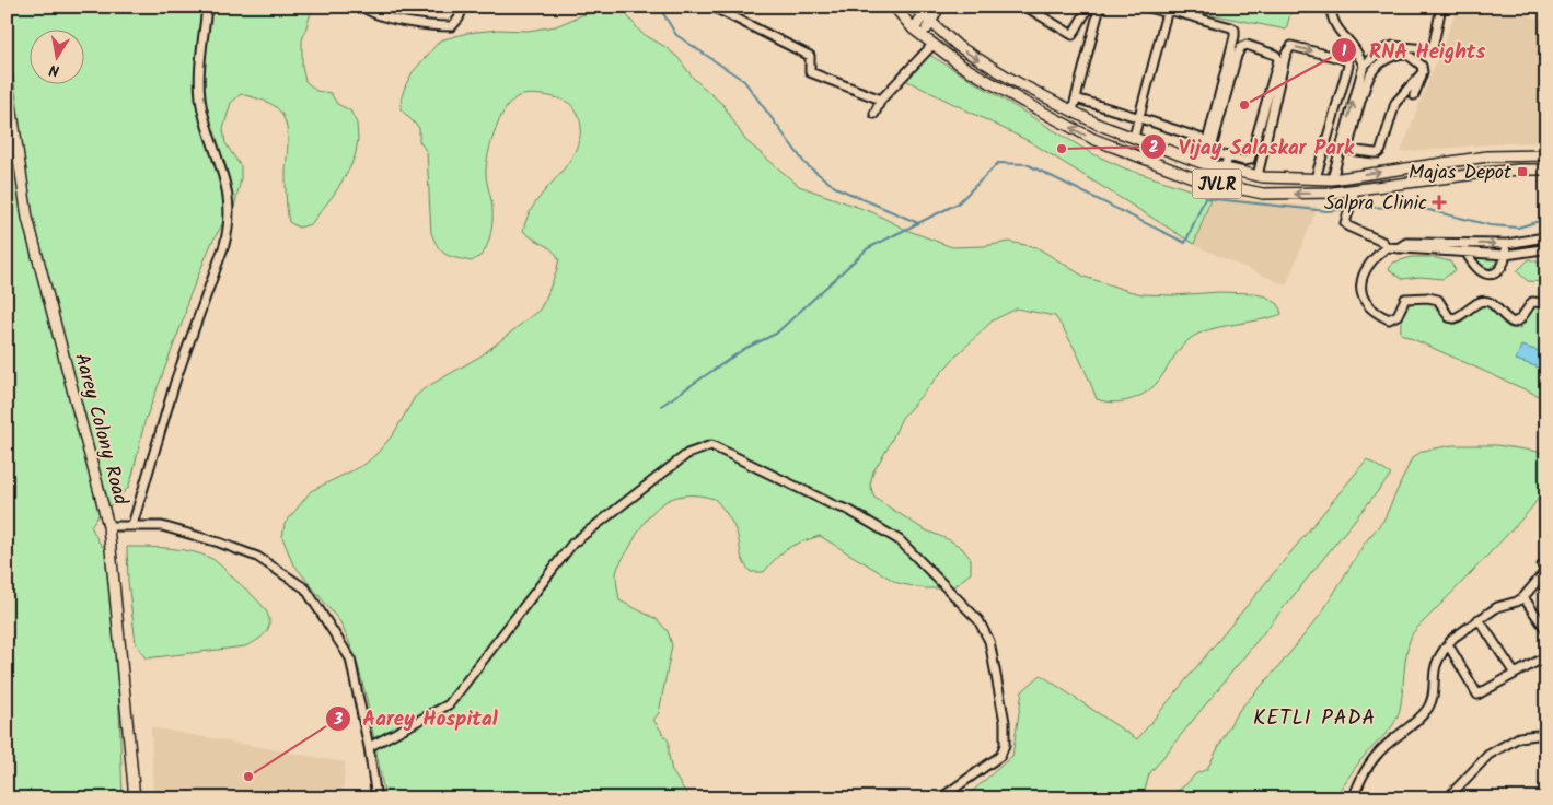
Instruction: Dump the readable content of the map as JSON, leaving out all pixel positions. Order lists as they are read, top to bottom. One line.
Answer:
{"streets":{"main road":["JVLR","Aarey Colony Road"]},"districts":["KETLI PADA"],"places":{"other":["RNA Heights","Vijay Salaskar Park","Aarey Hospital"],"transit":["Majas Depot"],"health":["Salpra Clinic"]},"north":"bottom"}
